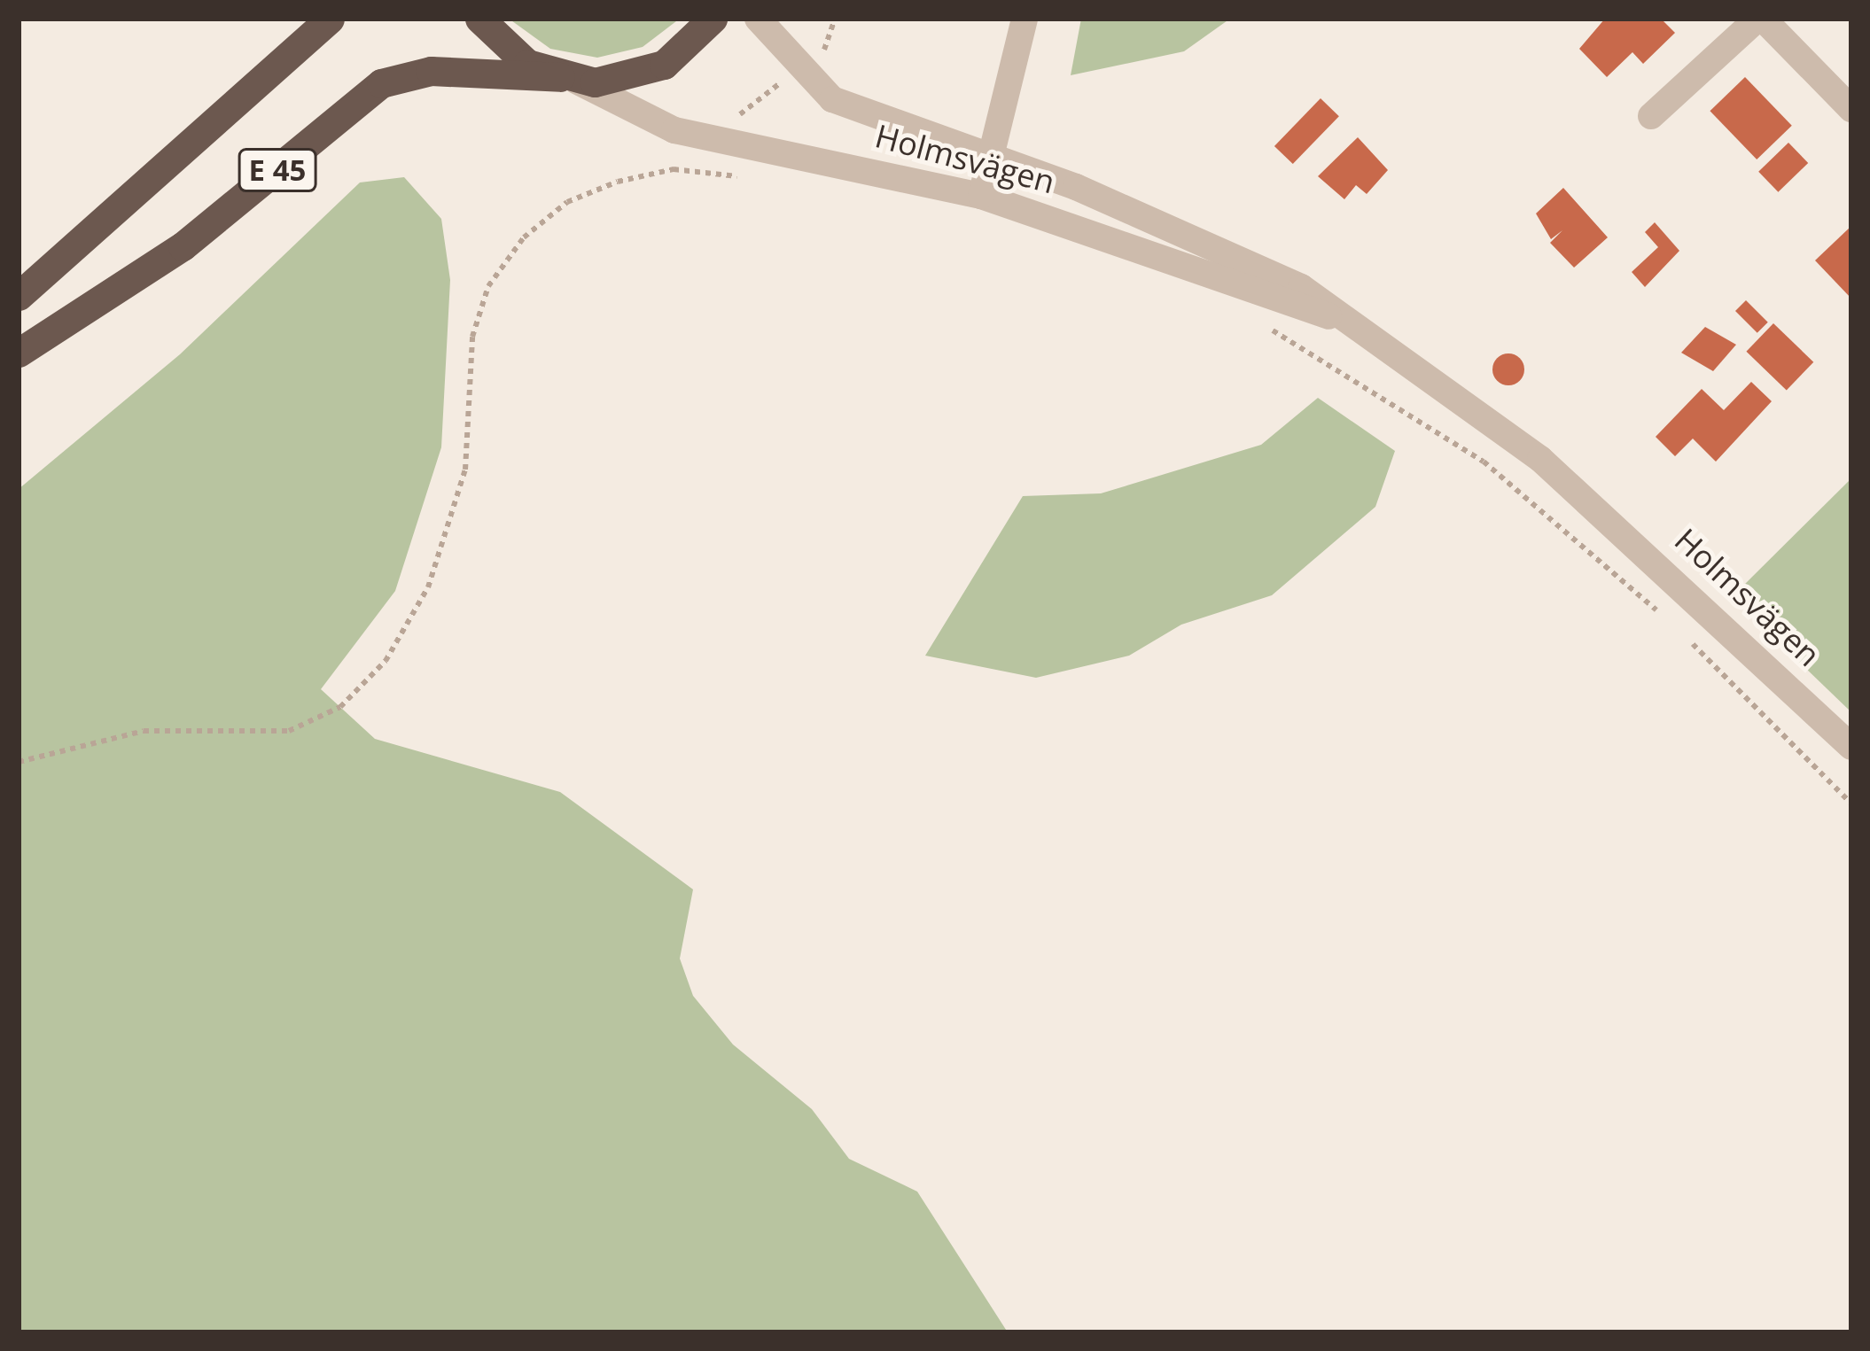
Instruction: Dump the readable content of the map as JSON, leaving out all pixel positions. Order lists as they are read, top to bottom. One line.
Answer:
{"streets":{"highway":["E 45"],"street":["Holmsvägen"]},"crossings":[["Holmsvägen","E 45"]]}
